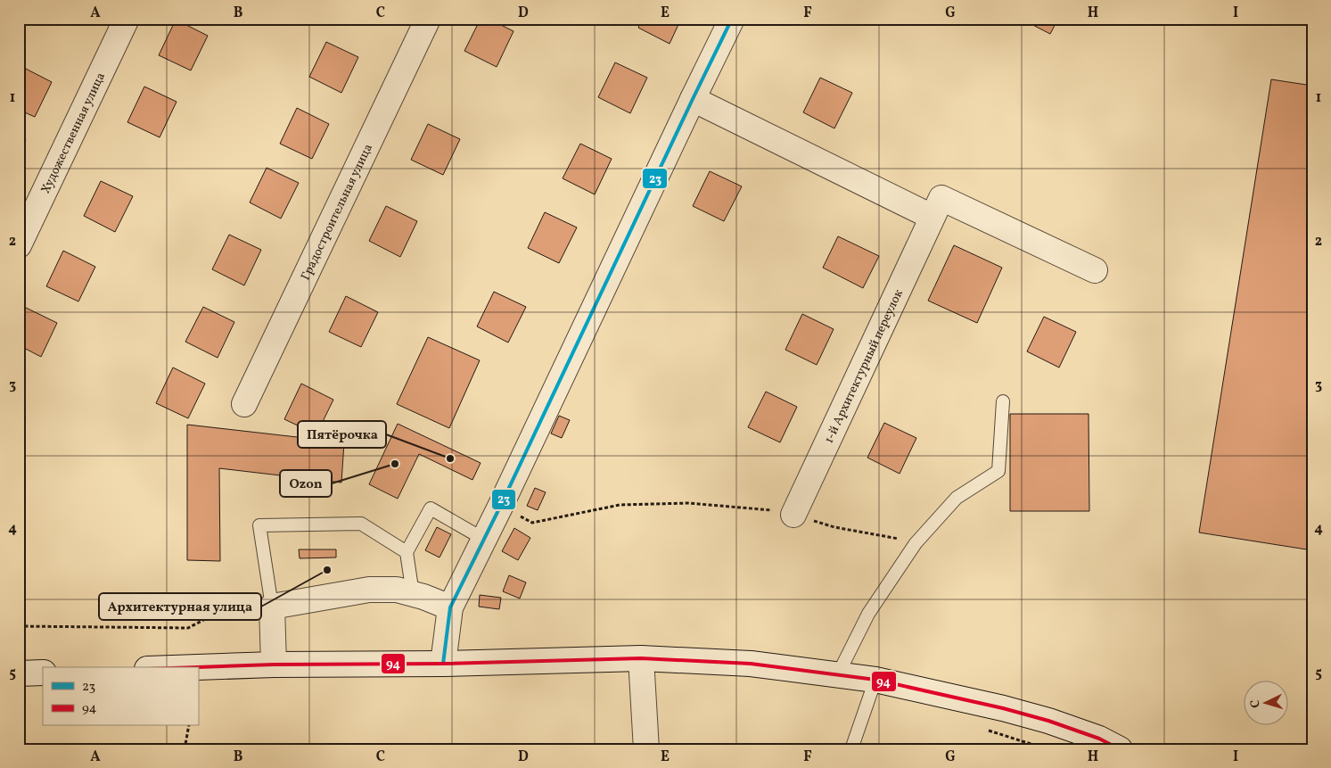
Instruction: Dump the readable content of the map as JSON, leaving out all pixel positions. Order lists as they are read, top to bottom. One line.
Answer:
{"streets":{"street":["Художественная улица","Градостроительная улица","1-й Архитектурный переулок"]},"places":["Пятёрочка","Ozon","Архитектурная улица"],"lines":["transit line 23","transit line 94"],"legend":["23","94"],"north":"left","grid":{"columns":["A","B","C","D","E","F","G","H","I"],"rows":["1","2","3","4","5"]}}
